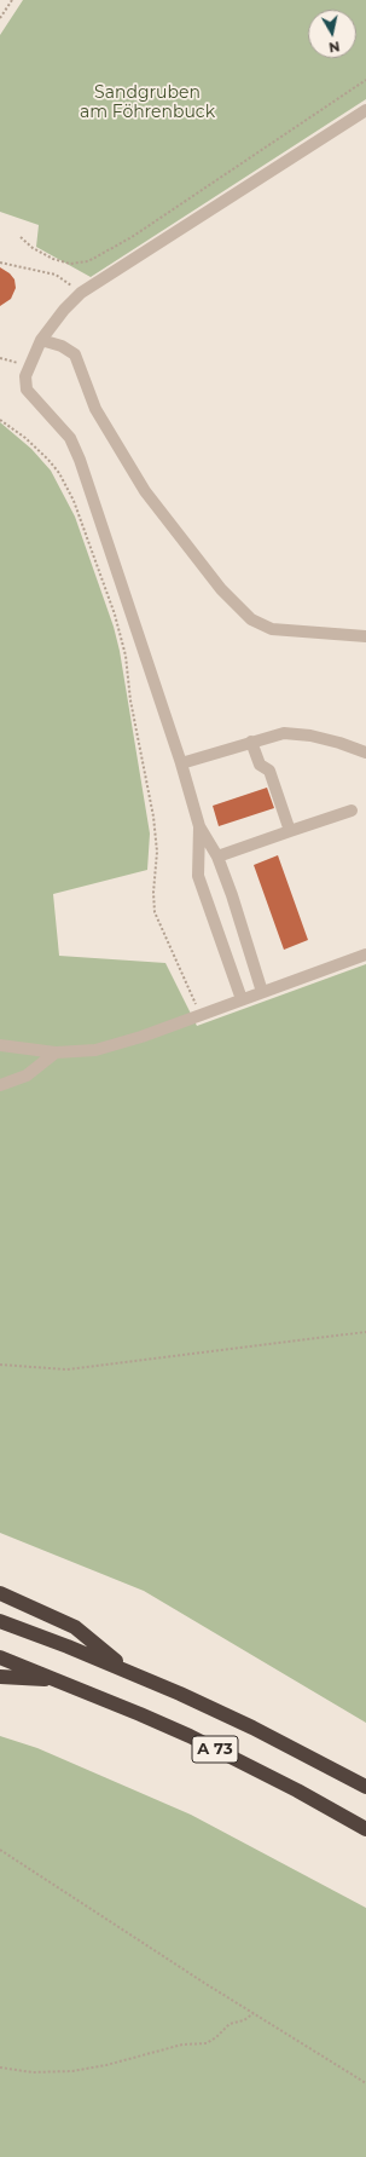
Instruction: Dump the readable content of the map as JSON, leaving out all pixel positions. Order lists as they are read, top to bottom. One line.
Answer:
{"streets":{"highway":["A 73"]},"parks":["Sandgruben am Föhrenbuck"],"north":"bottom"}
